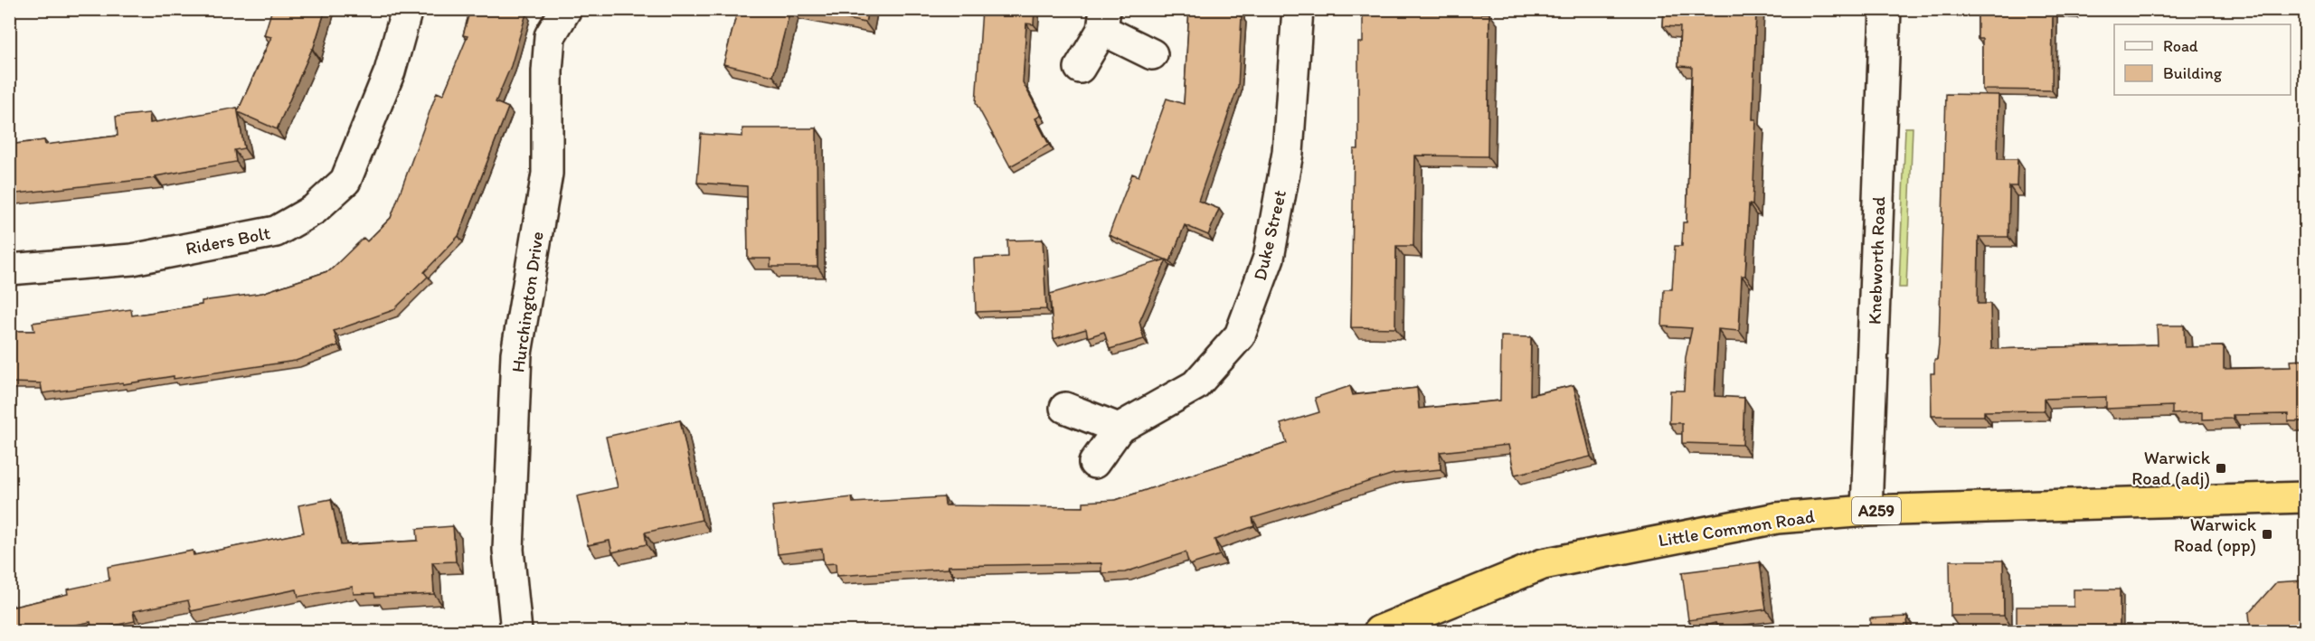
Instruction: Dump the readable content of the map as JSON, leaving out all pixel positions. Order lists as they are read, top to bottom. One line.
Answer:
{"streets":{"highway":["A259","Little Common Road"],"street":["Duke Street","Riders Bolt","Knebworth Road","Hurchington Drive"]},"crossings":[["Knebworth Road","Little Common Road"]],"places":{"transit":["Warwick Road (adj)","Warwick Road (opp)"]},"legend":["Road","Building"]}
